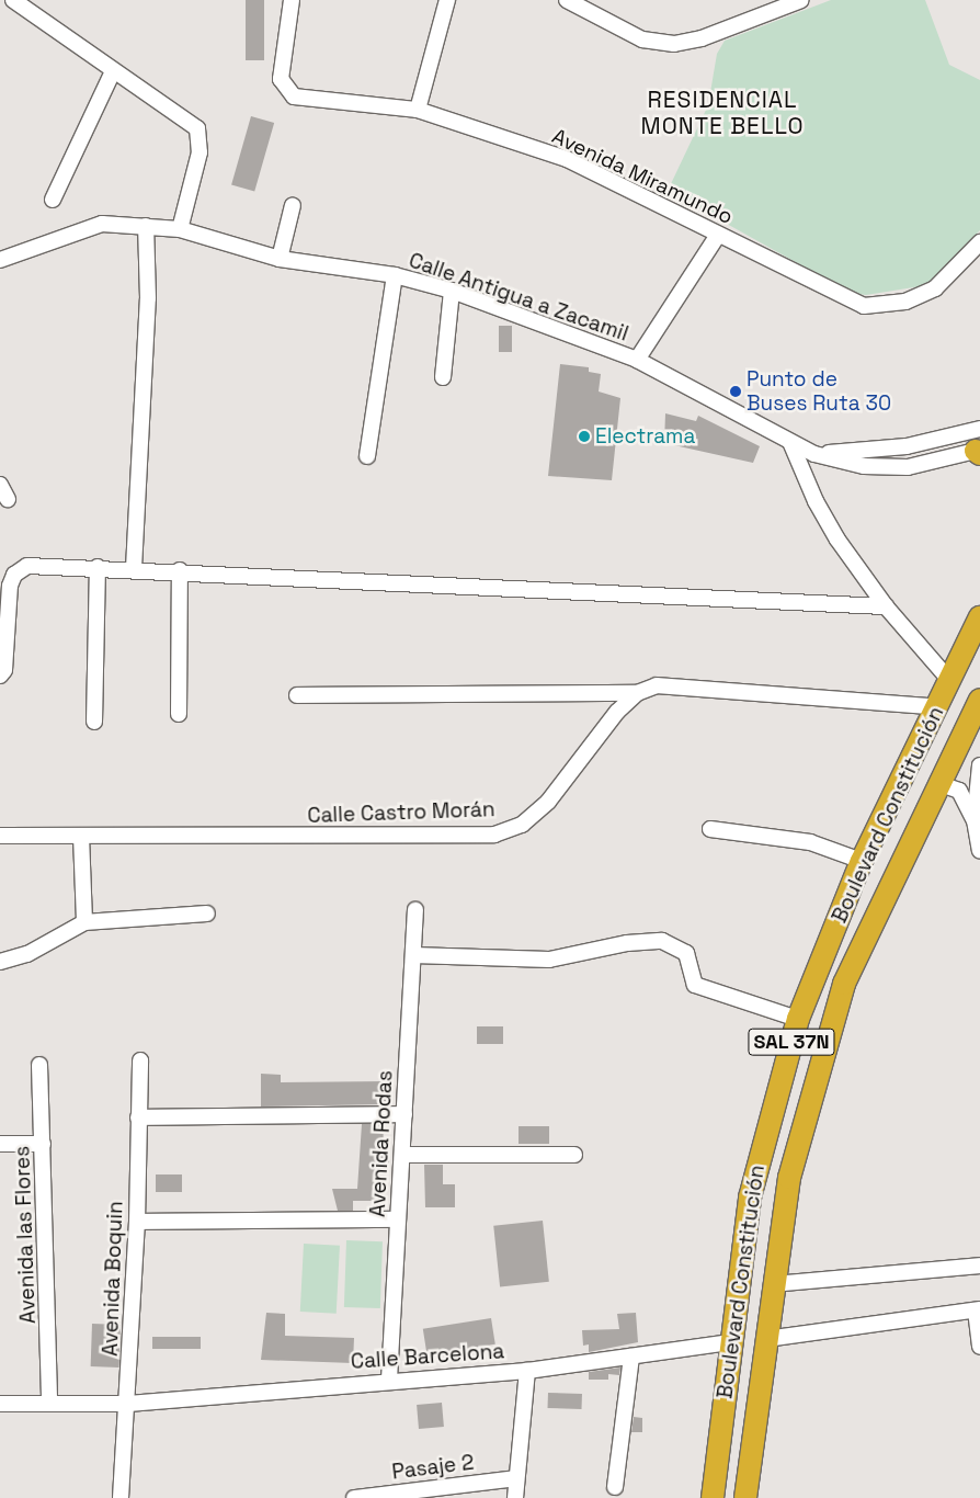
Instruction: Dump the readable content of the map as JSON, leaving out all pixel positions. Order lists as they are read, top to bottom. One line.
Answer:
{"streets":{"highway":["Boulevard Constitución","SAL 37N"],"street":["Avenida Miramundo","Calle Antigua a Zacamil","Calle Castro Morán","Avenida Rodas","Avenida las Flores","Avenida Boquin","Calle Barcelona","Pasaje 2"]},"crossings":[["Calle Castro Morán","Boulevard Constitución"],["Boulevard Constitución","Calle Barcelona"],["Avenida Rodas","Calle Barcelona"],["Avenida las Flores","Calle Barcelona"],["Avenida Boquin","Calle Barcelona"]],"districts":["RESIDENCIAL MONTE BELLO"],"places":["Punto de Buses Ruta 30","Electrama"]}
